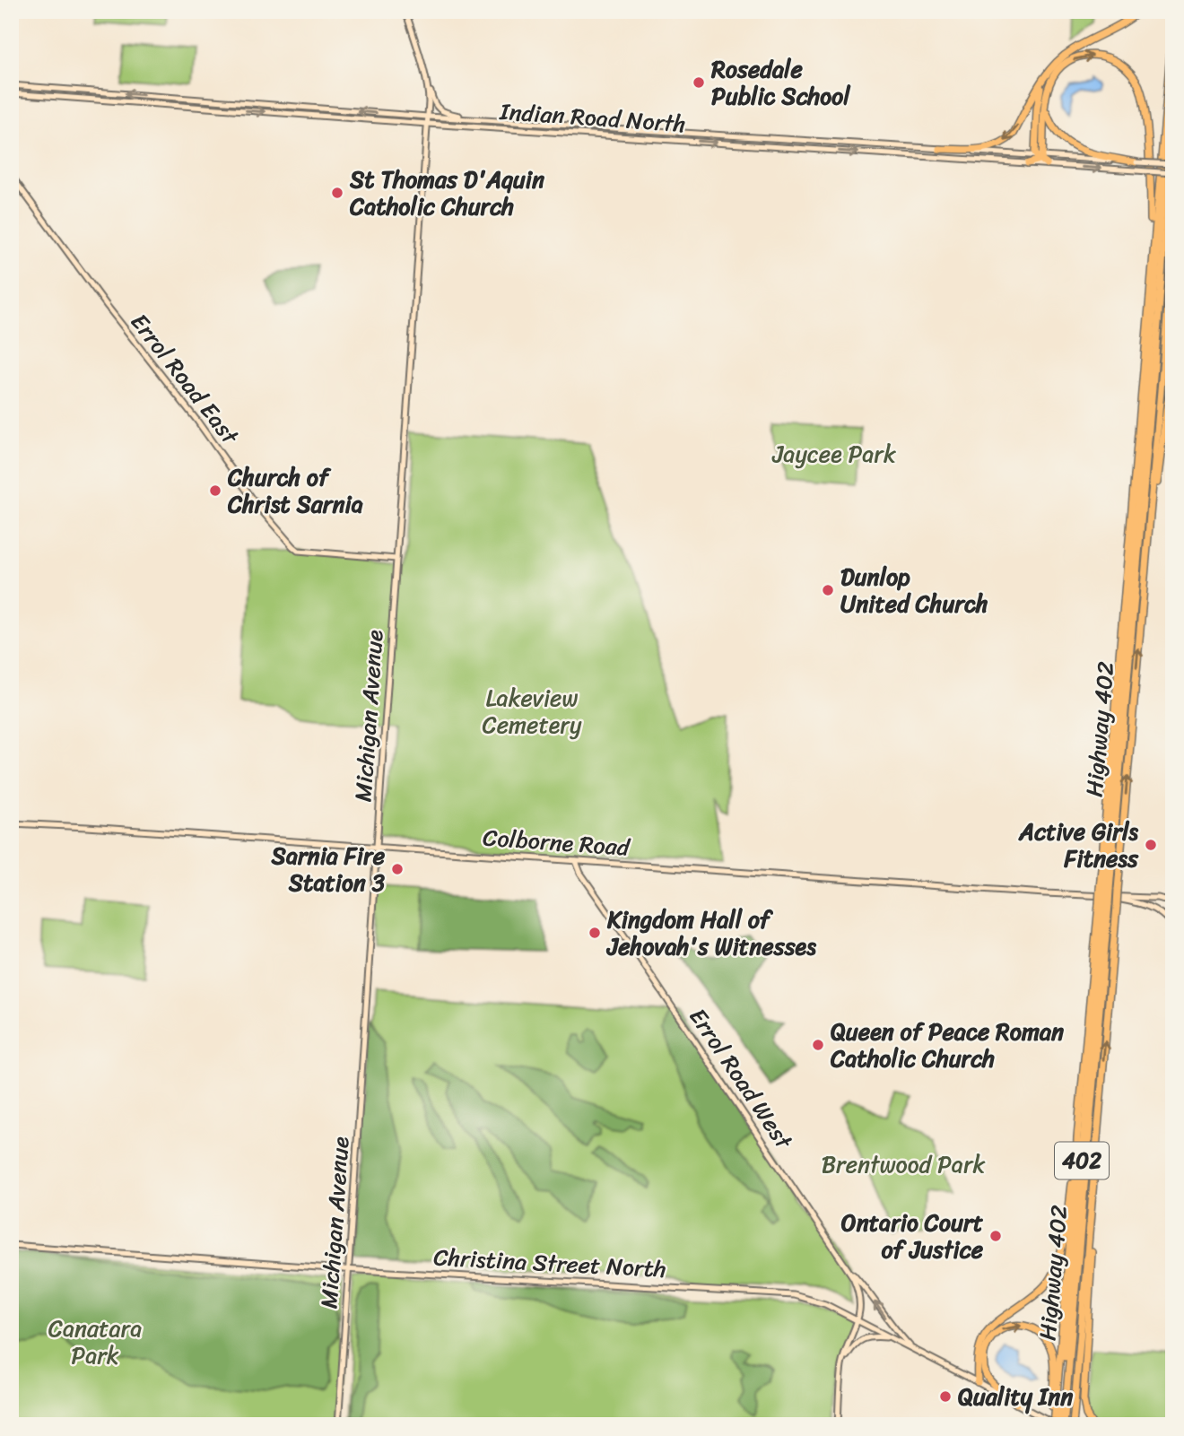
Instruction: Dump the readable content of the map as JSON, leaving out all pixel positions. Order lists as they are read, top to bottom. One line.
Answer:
{"streets":{"highway":["Highway 402","402"],"main road":["Indian Road North","Errol Road East","Michigan Avenue","Colborne Road","Errol Road West","Christina Street North"]},"crossings":[["Indian Road North","Michigan Avenue"],["Errol Road East","Michigan Avenue"],["Michigan Avenue","Colborne Road"],["Michigan Avenue","Christina Street North"],["Highway 402","Colborne Road"],["Highway 402","Christina Street North"],["Colborne Road","Errol Road West"],["Errol Road West","Christina Street North"]],"parks":["Jaycee Park","Lakeview Cemetery","Brentwood Park","Canatara Park"],"places":["Rosedale Public School","St Thomas D'Aquin Catholic Church","Church of Christ Sarnia","Dunlop United Church","Active Girls Fitness","Sarnia Fire Station 3","Kingdom Hall of Jehovah's Witnesses","Queen of Peace Roman Catholic Church","Ontario Court of Justice","Quality Inn"]}
